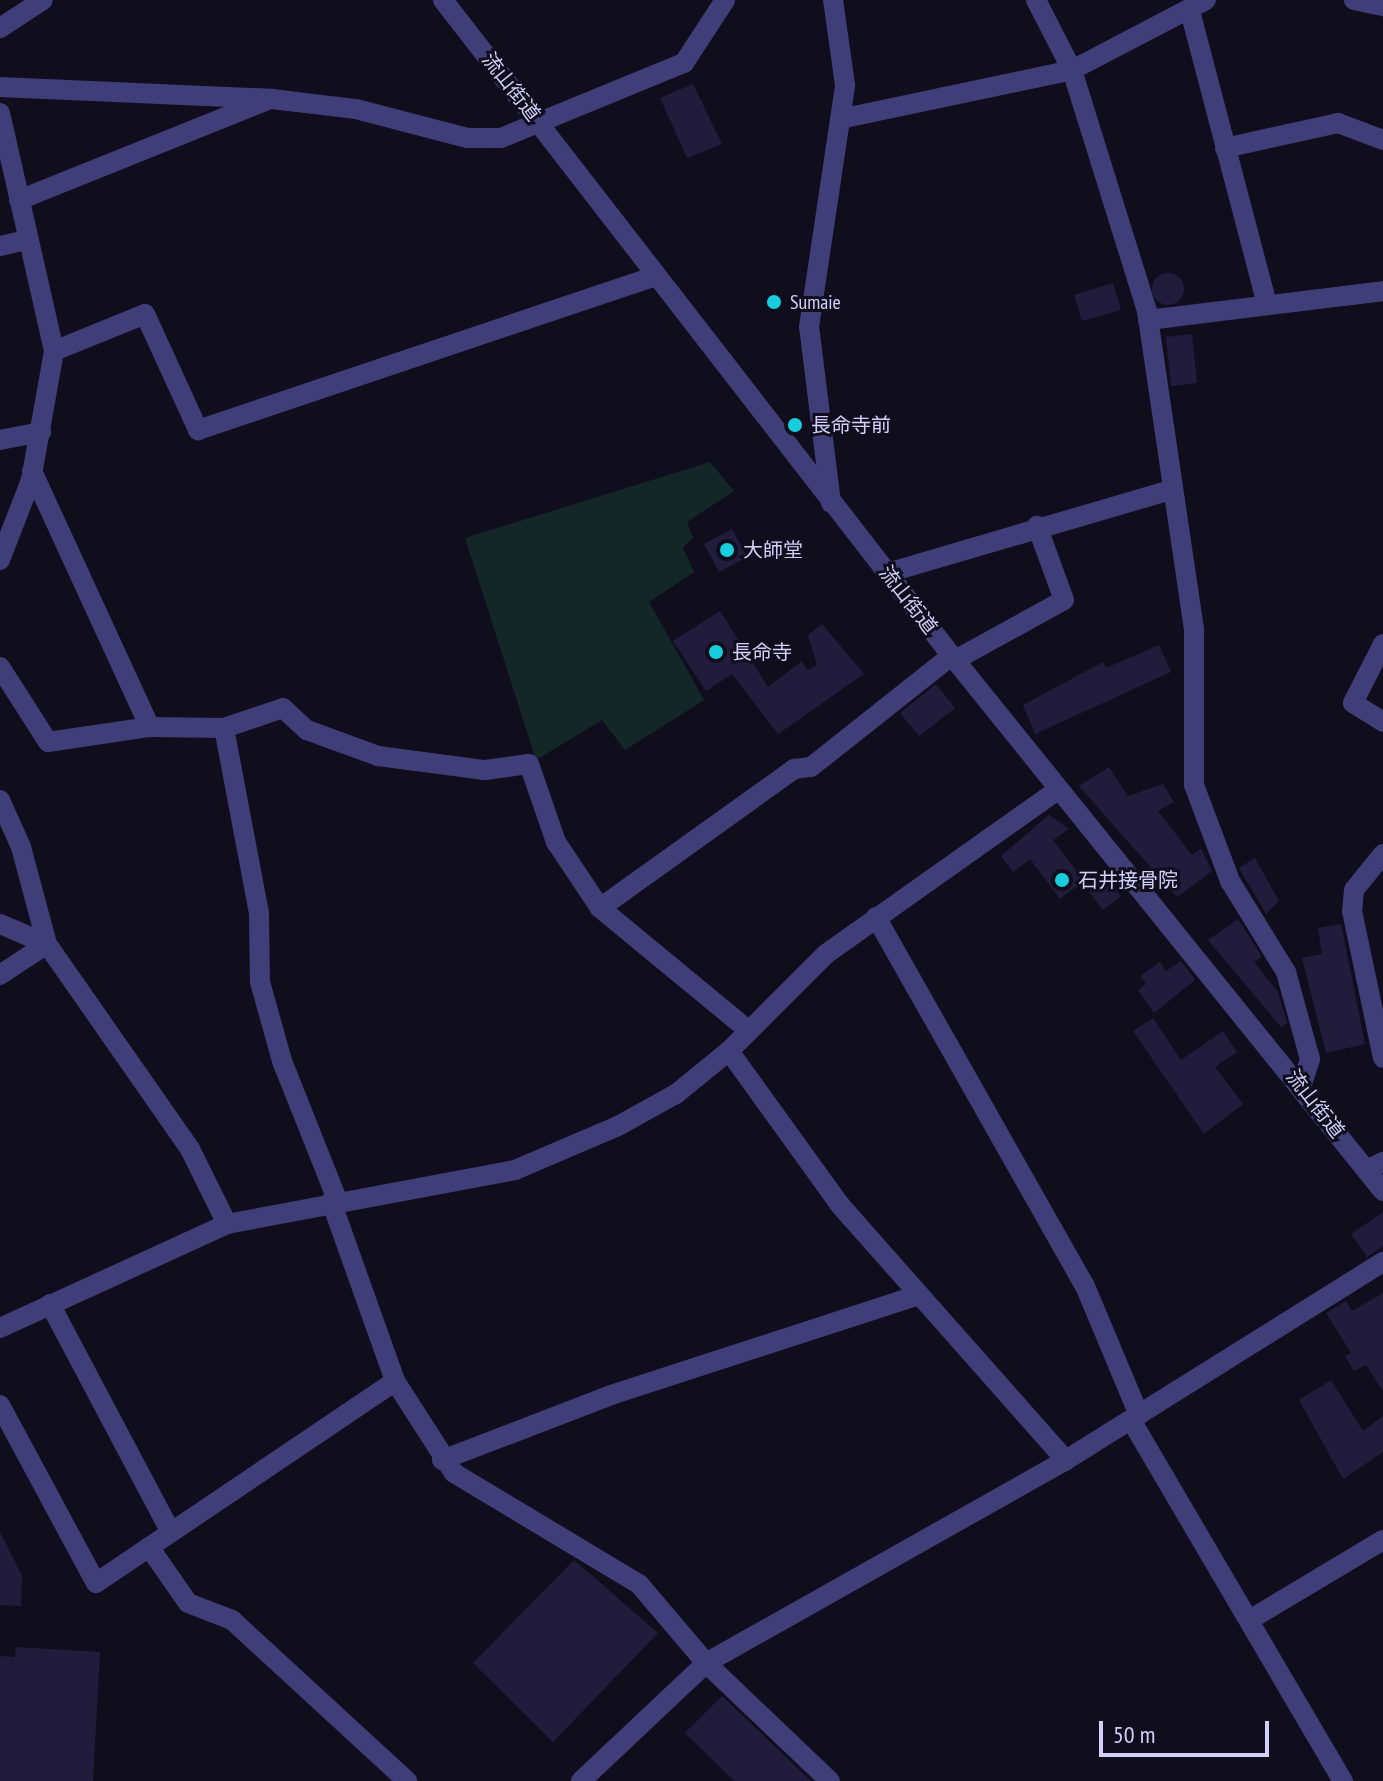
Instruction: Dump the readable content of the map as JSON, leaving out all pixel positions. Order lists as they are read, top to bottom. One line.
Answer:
{"streets":{"street":["流山街道"]},"places":["Sumaie","長命寺前","大師堂","長命寺","石井接骨院"],"scale_bar":"50 m"}
